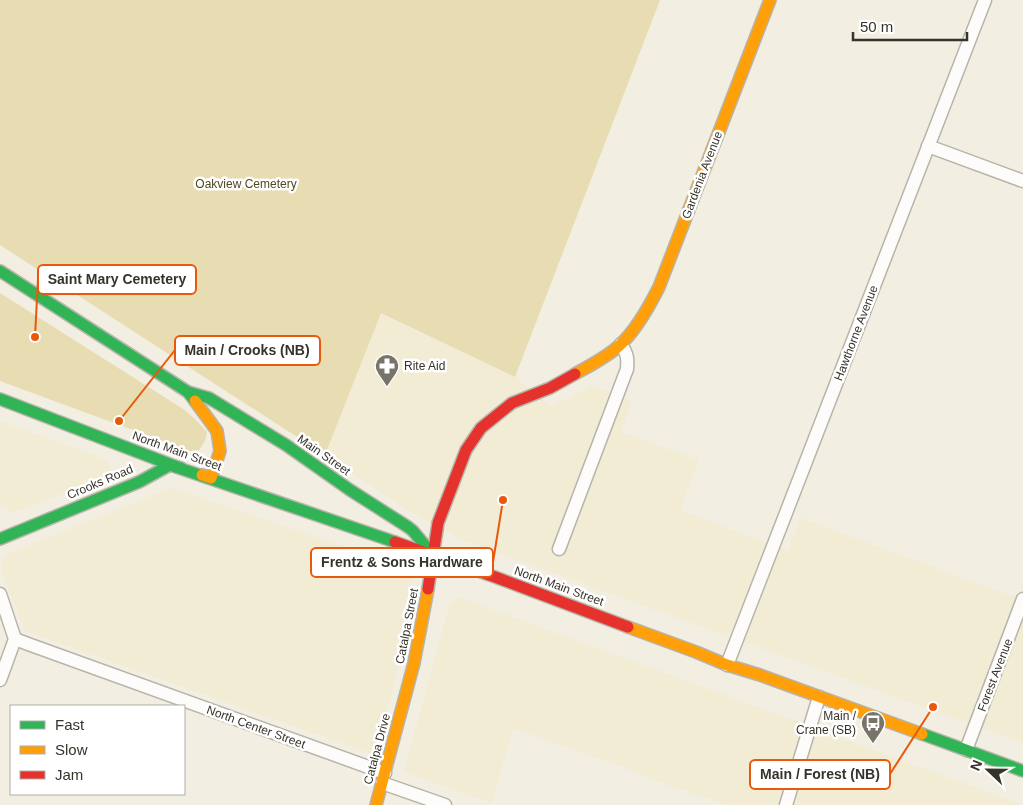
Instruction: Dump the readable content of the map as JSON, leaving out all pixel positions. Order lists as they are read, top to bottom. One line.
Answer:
{"streets":{"main road":["Gardenia Avenue","North Main Street","Main Street","Crooks Road","Catalpa Street","Catalpa Drive"],"street":["Hawthorne Avenue","Forest Avenue","North Center Street"]},"crossings":[["Gardenia Avenue","North Main Street"],["Gardenia Avenue","Main Street"],["Gardenia Avenue","Catalpa Street"],["Hawthorne Avenue","North Main Street"],["North Main Street","Main Street"],["North Main Street","Crooks Road"],["North Main Street","Catalpa Street"],["North Main Street","Forest Avenue"],["Main Street","Catalpa Street"],["Catalpa Street","Catalpa Drive"],["North Center Street","Catalpa Drive"]],"parks":["Oakview Cemetery"],"places":{"other":["Saint Mary Cemetery","Main / Crooks (NB)","Frentz & Sons Hardware","Main / Forest (NB)"],"pharmacy":["Rite Aid"],"bus stop":["Main / Crane (SB)"]},"legend":["Fast","Slow","Jam"],"scale_bar":"50 m","north":"left"}
